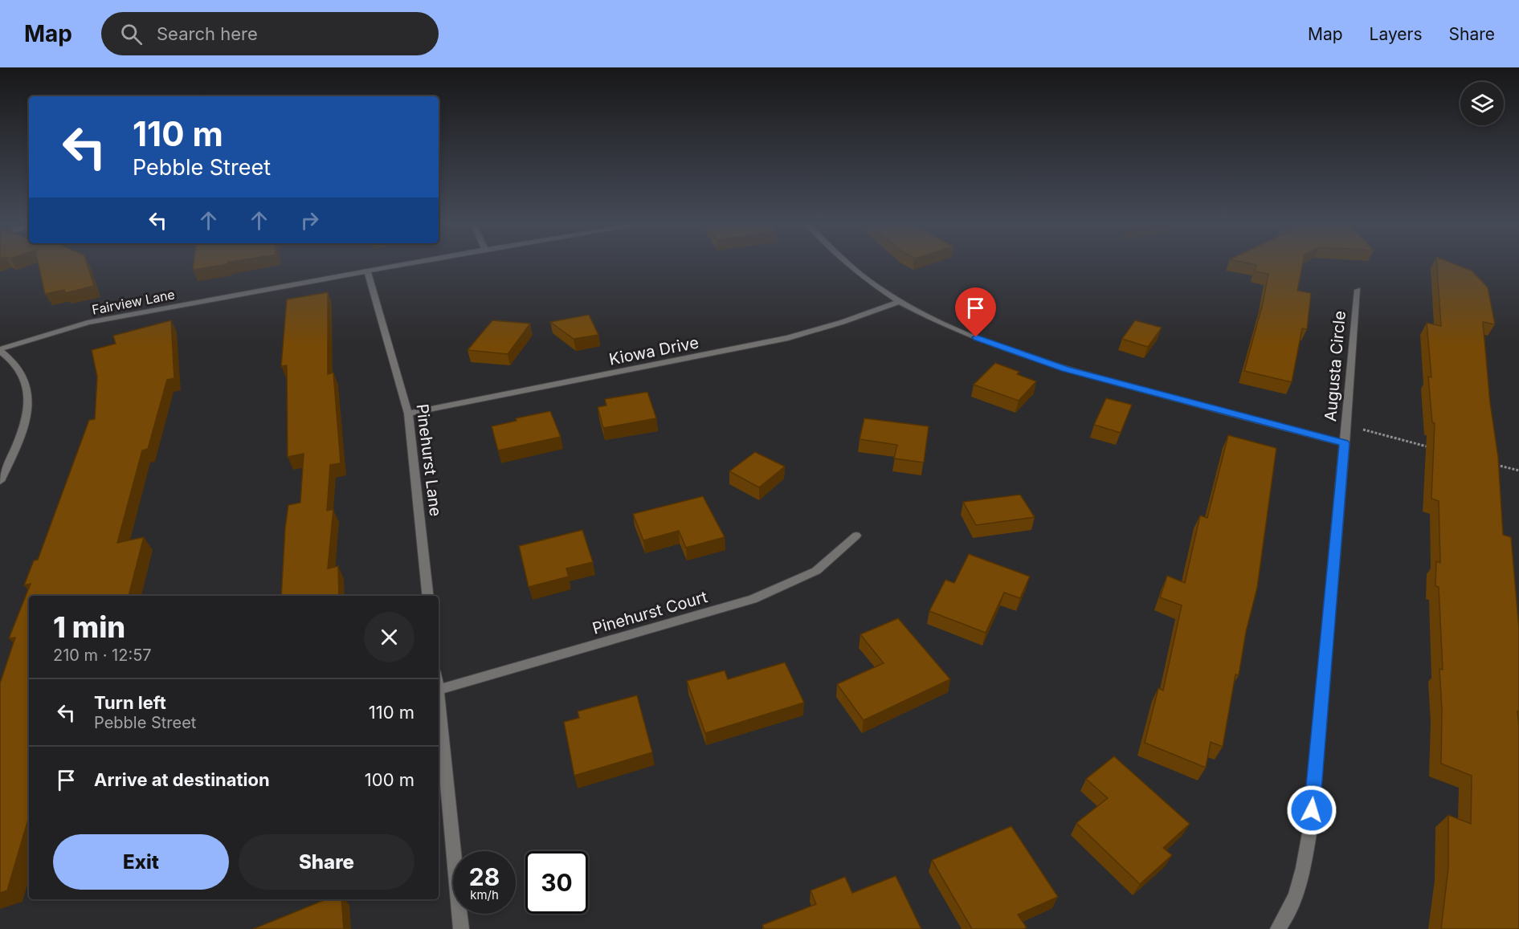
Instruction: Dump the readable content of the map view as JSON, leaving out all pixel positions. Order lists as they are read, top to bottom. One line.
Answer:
{"streets":{"street":["Fairview Lane","Kiowa Drive","Augusta Circle","Pinehurst Lane","Pinehurst Court"]},"crossings":[["Fairview Lane","Pinehurst Lane"],["Kiowa Drive","Pinehurst Lane"]],"page":{"header":"Map","search":"Search here","nav":["Map","Layers","Share"],"turn":["110 m","Pebble Street"],"heading":["1 min","210 m · 12:57"],"list":[{"name":"Turn left","note":"Pebble Street","value":"110 m"},{"name":"Arrive at destination","value":"100 m"}],"buttons":["Exit","Share"],"speed":"28 km/h","limit":"30"}}
